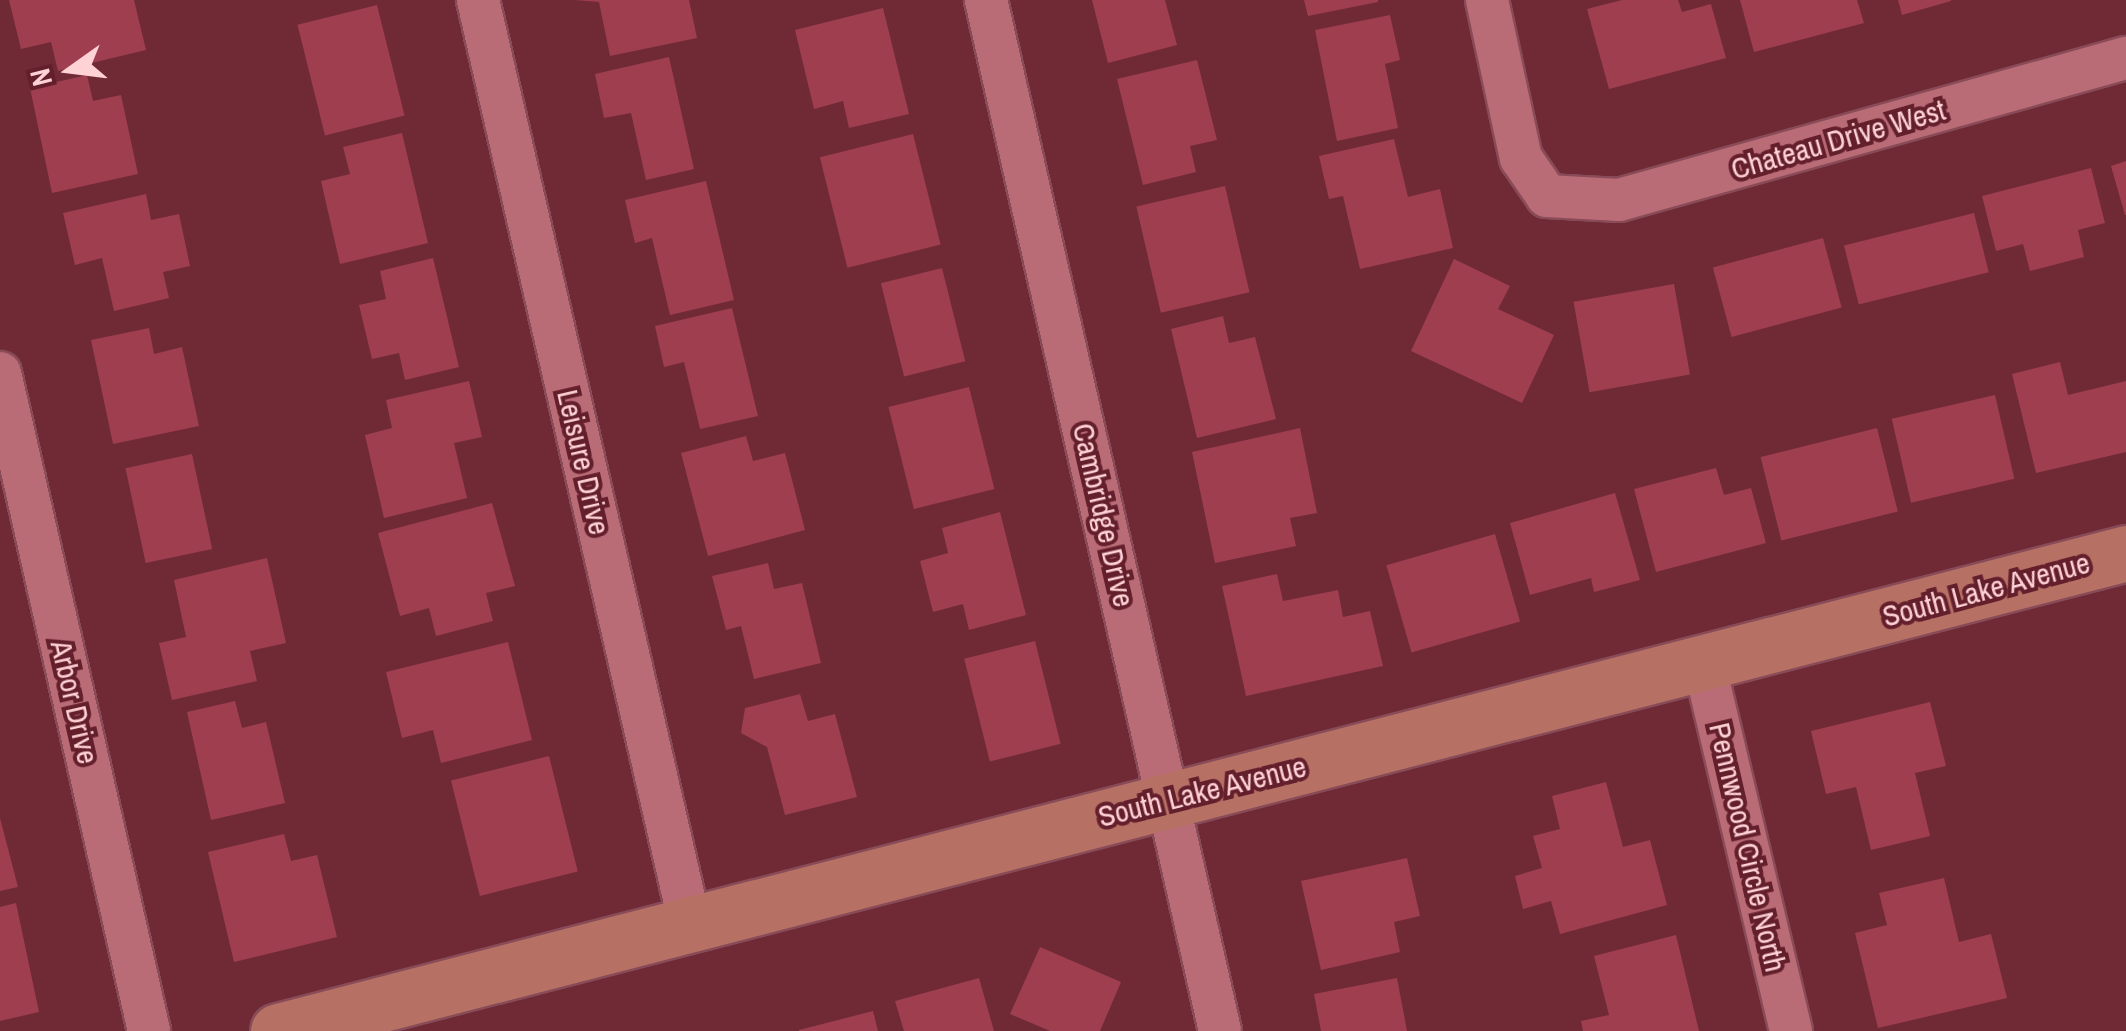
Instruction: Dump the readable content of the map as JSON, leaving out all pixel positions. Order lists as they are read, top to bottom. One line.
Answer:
{"streets":{"street":["Chateau Drive West","Leisure Drive","Cambridge Drive","South Lake Avenue","Arbor Drive","Pennwood Circle North"]},"crossings":[["Leisure Drive","South Lake Avenue"],["Cambridge Drive","South Lake Avenue"],["South Lake Avenue","Pennwood Circle North"]],"north":"left"}
